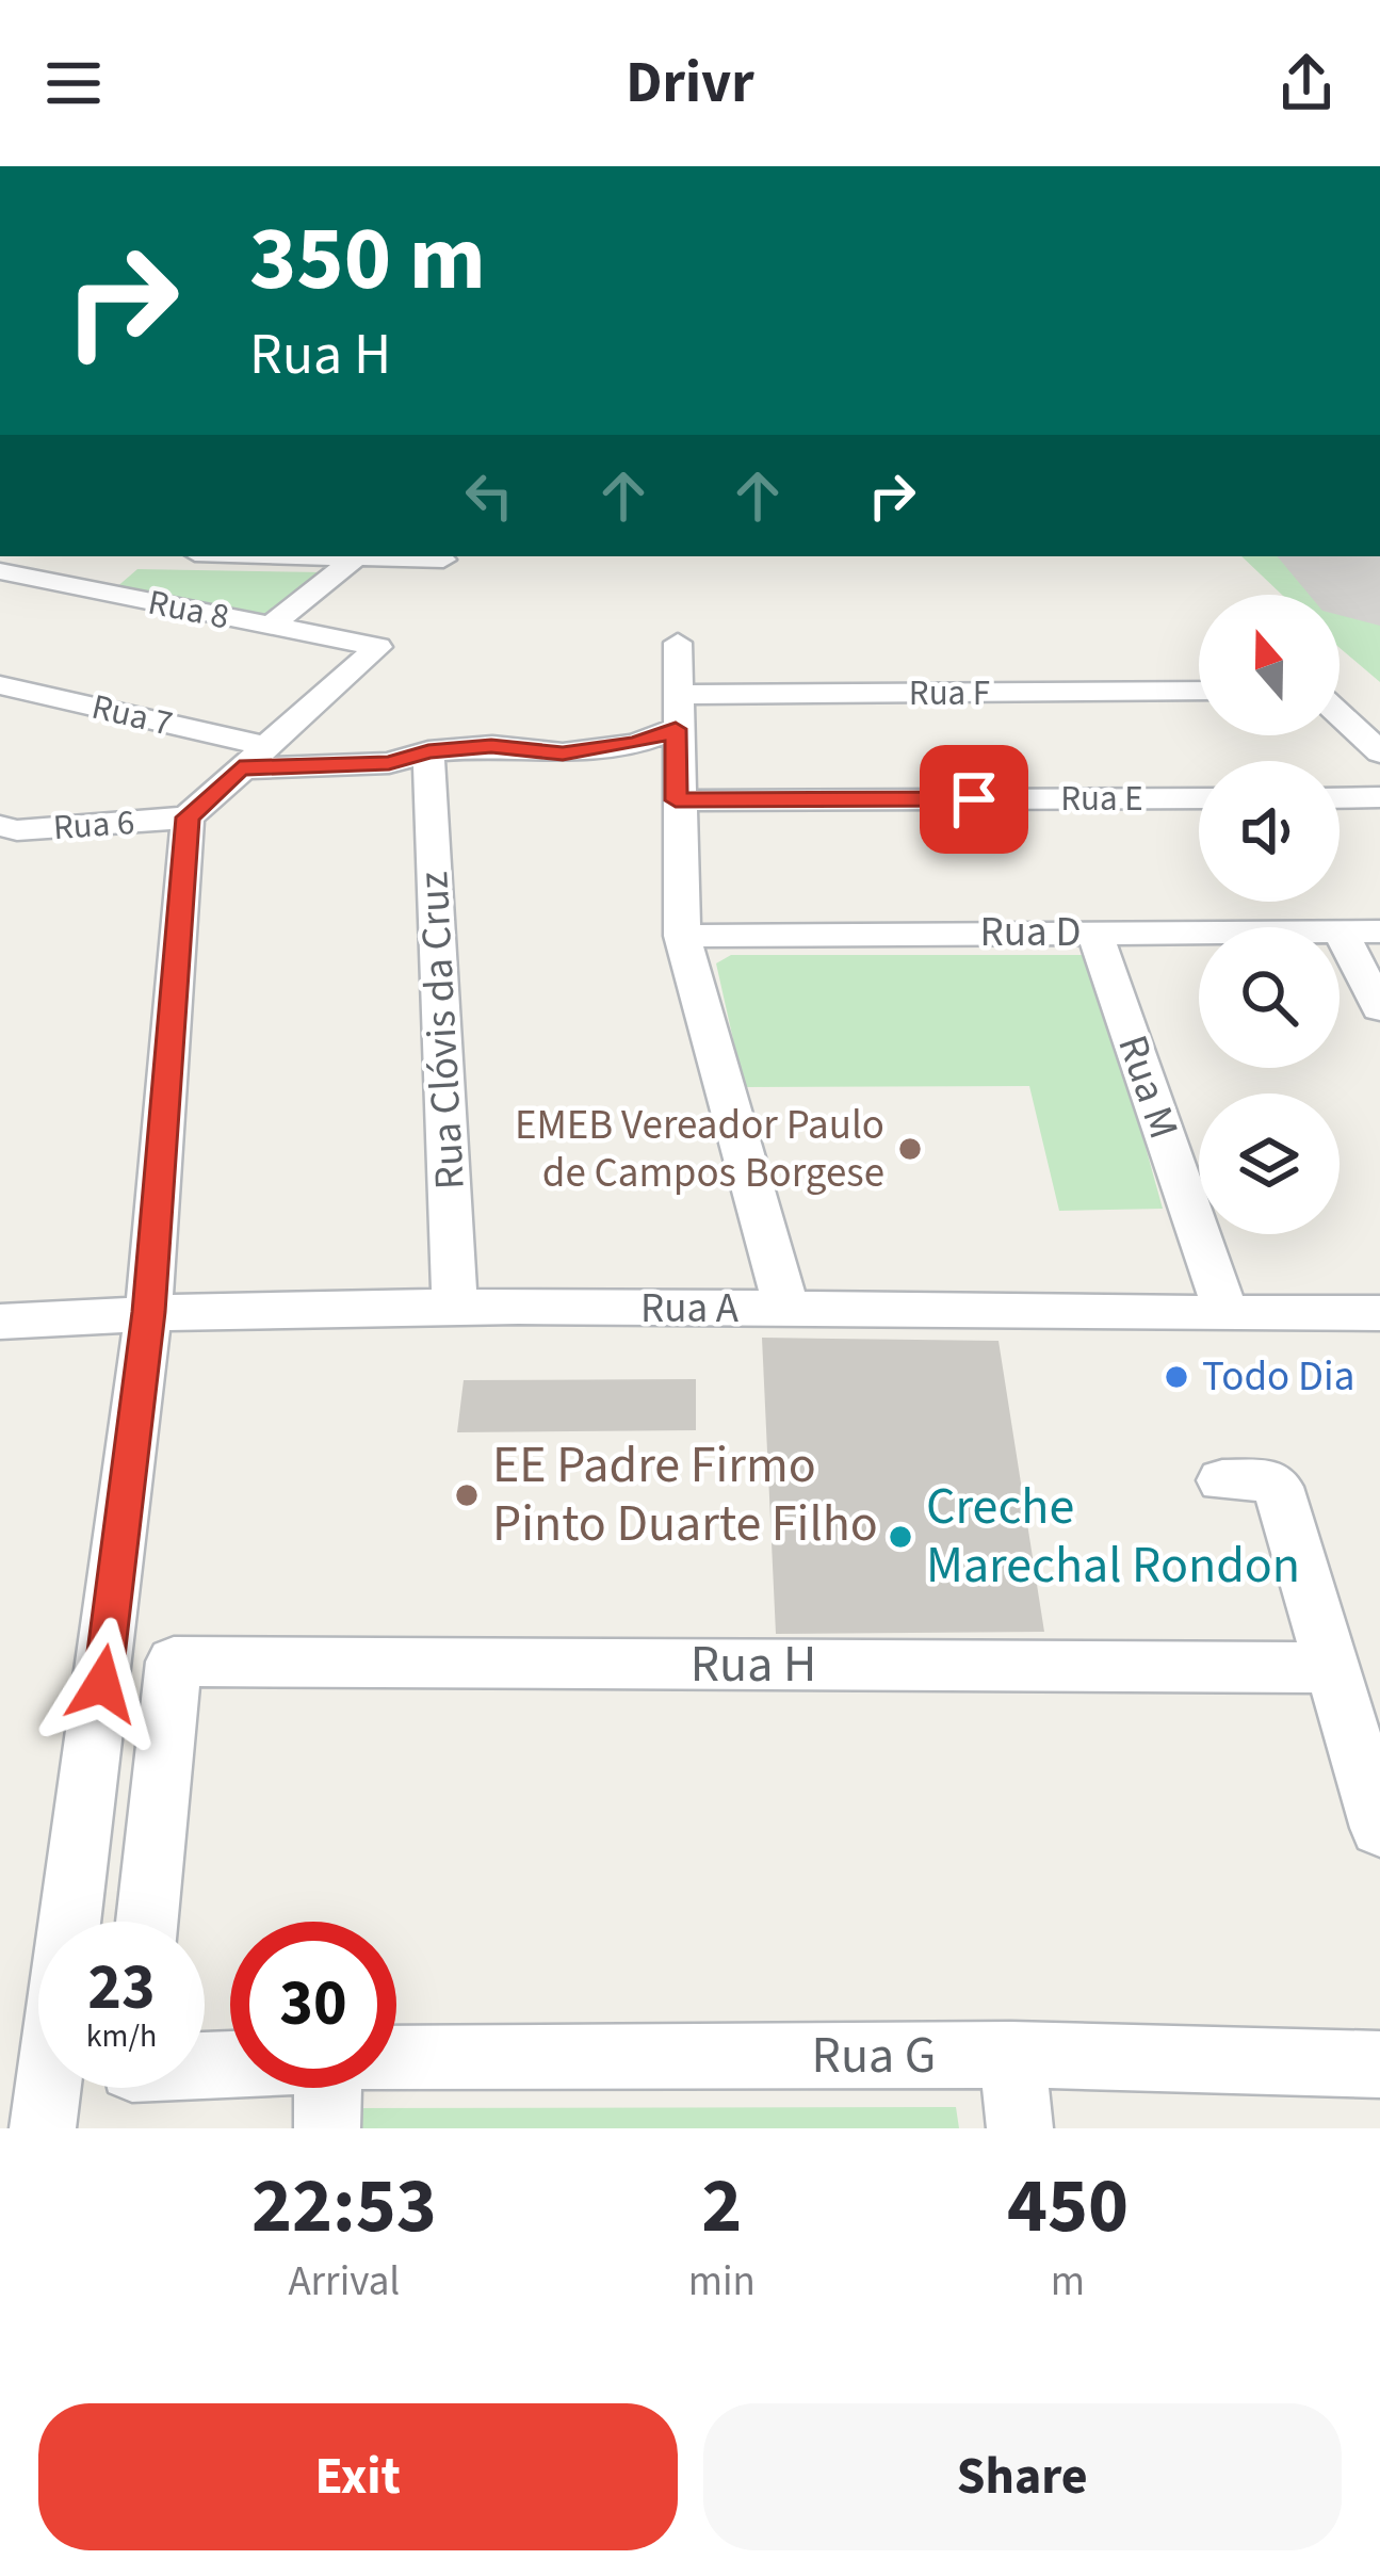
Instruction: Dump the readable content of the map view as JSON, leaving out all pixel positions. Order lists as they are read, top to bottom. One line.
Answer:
{"streets":{"street":["Rua 8","Rua F","Rua 7","Rua E","Rua 6","Rua D","Rua Clóvis da Cruz","Rua M","Rua A","Rua H","Rua G"]},"crossings":[["Rua 8","Rua 7"],["Rua F","Rua 7"],["Rua F","Rua Clóvis da Cruz"],["Rua 7","Rua Clóvis da Cruz"],["Rua D","Rua M"],["Rua Clóvis da Cruz","Rua A"],["Rua M","Rua A"]],"places":["EMEB Vereador Paulo de Campos Borgese","Todo Dia","EE Padre Firmo Pinto Duarte Filho","Creche Marechal Rondon"],"north":"top","page":{"header":"Drivr","turn":["350 m","Rua H"],"speed":"23 km/h","limit":"30","eta":["22:53","Arrival","2","min","450","m"],"buttons":["Exit","Share"]}}
